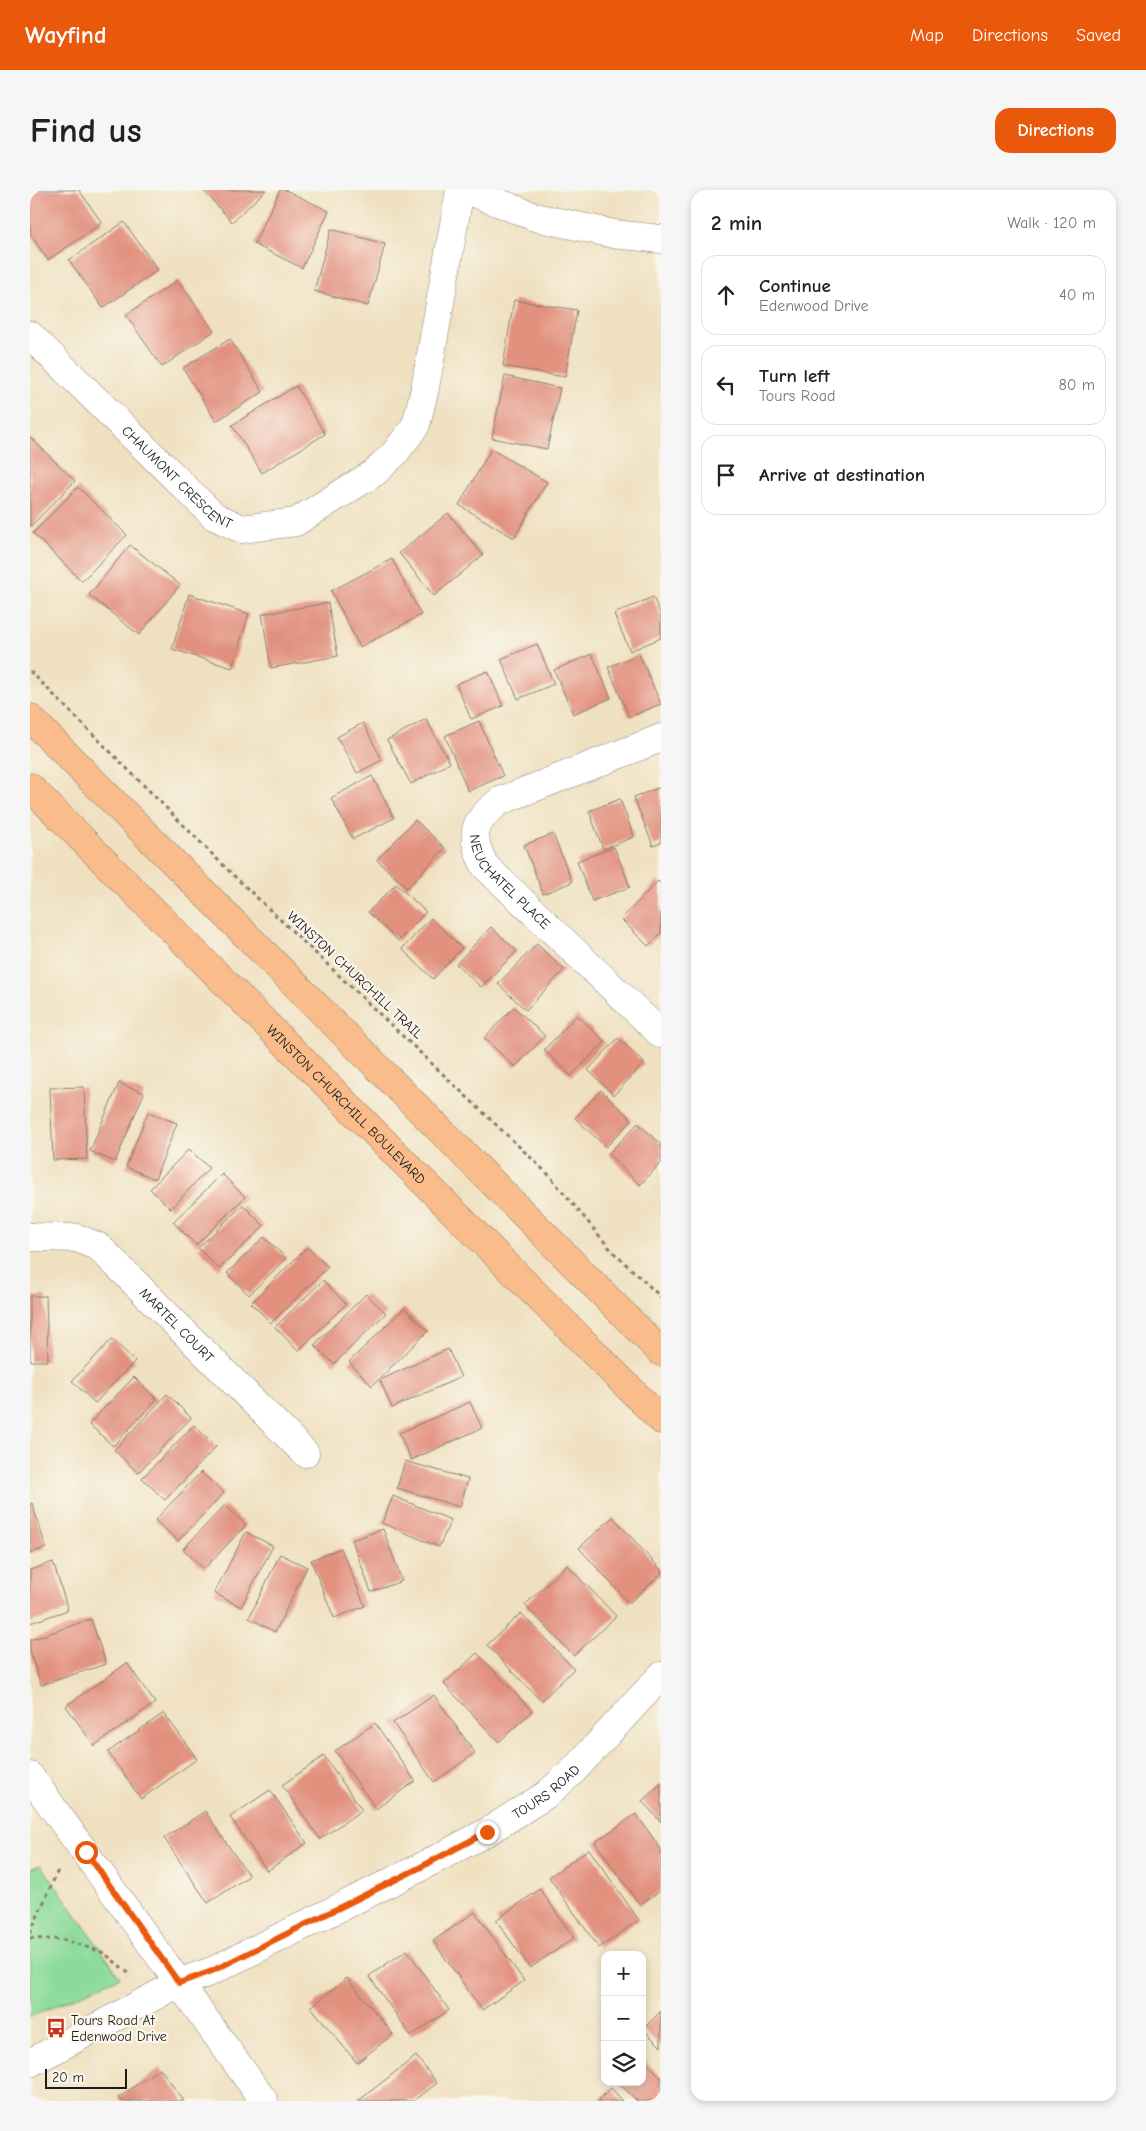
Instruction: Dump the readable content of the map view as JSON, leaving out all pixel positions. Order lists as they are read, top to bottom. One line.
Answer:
{"streets":{"main road":["WINSTON CHURCHILL BOULEVARD"],"street":["CHAUMONT CRESCENT","NEUCHATEL PLACE","MARTEL COURT","TOURS ROAD"],"path":["WINSTON CHURCHILL TRAIL"]},"places":{"bus stop":["Tours Road At Edenwood Drive"]},"scale_bar":"20 m","page":{"header":"Wayfind","nav":["Map","Directions","Saved"],"buttons":"Directions","title":"Find us","heading":["2 min","Walk · 120 m"],"list":[["Continue","Edenwood Drive","40 m"],["Turn left","Tours Road","80 m"],"Arrive at destination"],"map_buttons":["+","−"],"scale":"20 m"}}
